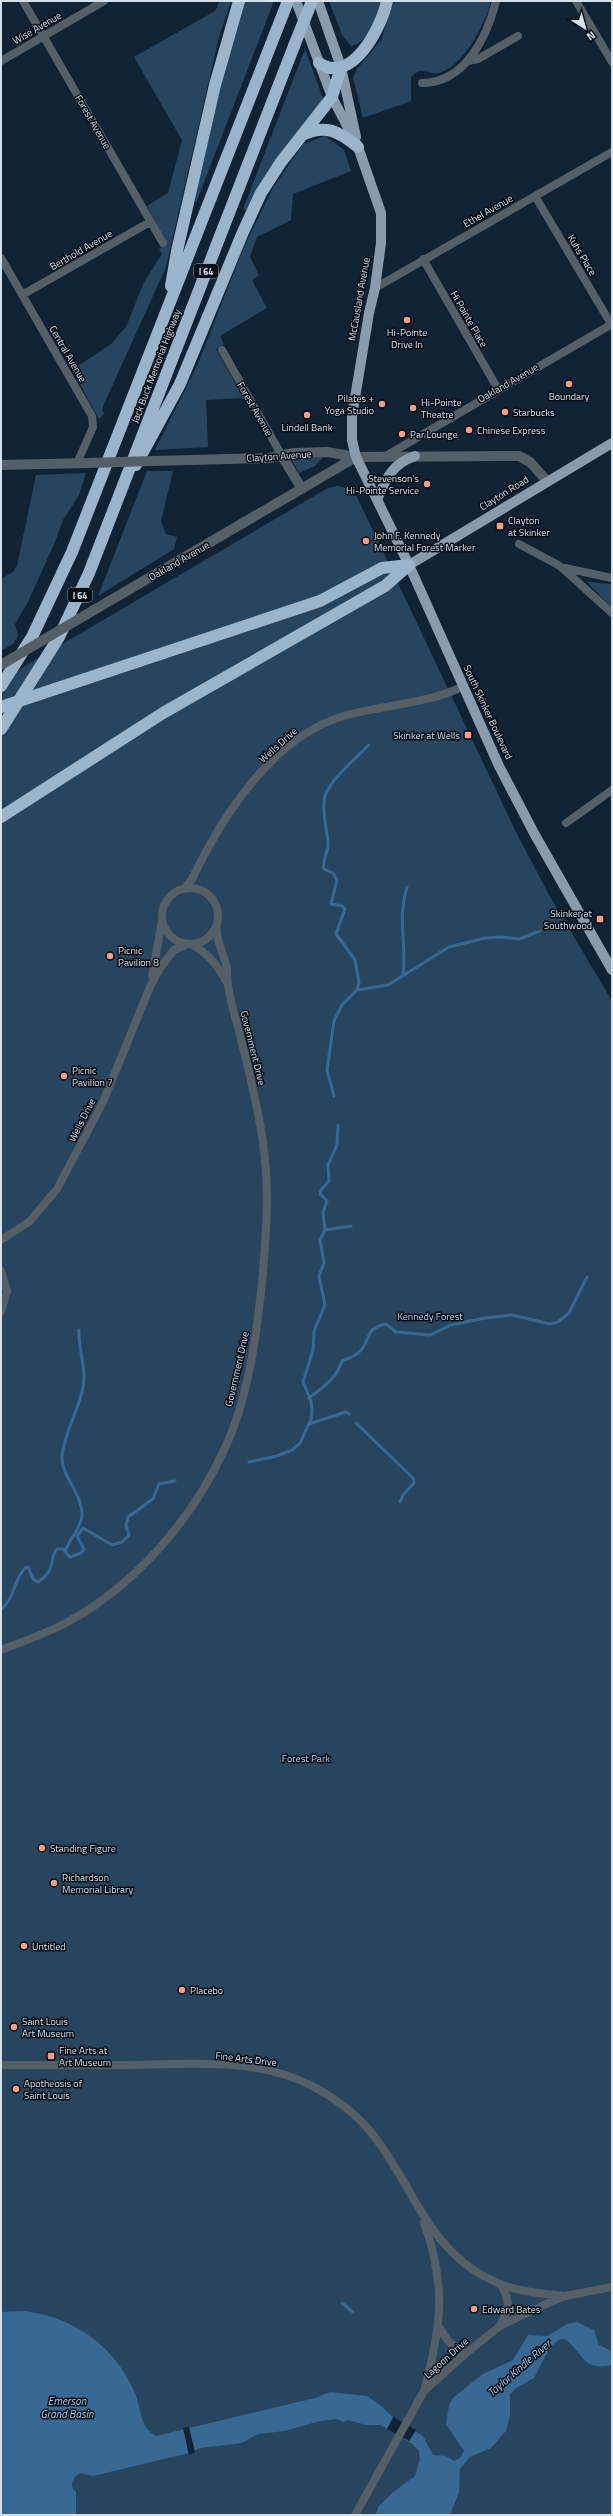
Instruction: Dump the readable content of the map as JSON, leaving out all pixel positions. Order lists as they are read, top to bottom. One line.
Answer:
{"streets":{"highway":["I 64","Jack Buck Memorial Highway"],"main road":["McCausland Avenue","Clayton Road","South Skinker Boulevard"],"street":["Wise Avenue","Forest Avenue","Ethel Avenue","Berthold Avenue","Kuhs Place","Hi Pointe Place","Central Avenue","Oakland Avenue","Clayton Avenue","Wells Drive","Government Drive","Fine Arts Drive","Lagoon Drive"]},"crossings":[["Wise Avenue","Forest Avenue"],["Forest Avenue","Berthold Avenue"],["Forest Avenue","Oakland Avenue"],["Forest Avenue","Clayton Avenue"],["Ethel Avenue","Kuhs Place"],["Ethel Avenue","McCausland Avenue"],["Ethel Avenue","Hi Pointe Place"],["Berthold Avenue","Central Avenue"],["Kuhs Place","Oakland Avenue"],["McCausland Avenue","Oakland Avenue"],["McCausland Avenue","Clayton Avenue"],["McCausland Avenue","South Skinker Boulevard"],["Hi Pointe Place","Oakland Avenue"],["Central Avenue","Clayton Avenue"],["Oakland Avenue","Clayton Avenue"],["Oakland Avenue","South Skinker Boulevard"],["Clayton Avenue","Clayton Road"],["Clayton Avenue","South Skinker Boulevard"],["Clayton Road","South Skinker Boulevard"],["South Skinker Boulevard","Wells Drive"],["Wells Drive","Government Drive"],["Fine Arts Drive","Lagoon Drive"]],"water":["Taylor Kindle River","Emerson Grand Basin"],"parks":["Kennedy Forest","Forest Park"],"places":{"other":["Hi-Pointe Drive In","Boundary","Pilates + Yoga Studio","Hi-Pointe Theatre","Starbucks","Lindell Bank","Chinese Express","Par Lounge","Stevenson's Hi-Pointe Service","John F. Kennedy Memorial Forest Marker","Picnic Pavilion 8","Picnic Pavilion 7","Standing Figure","Richardson Memorial Library","Untitled","Placebo","Saint Louis Art Museum","Apotheosis of Saint Louis","Edward Bates"],"transit":["Clayton at Skinker","Skinker at Wells","Skinker at Southwood","Fine Arts at Art Museum"]},"north":"bottom right"}
